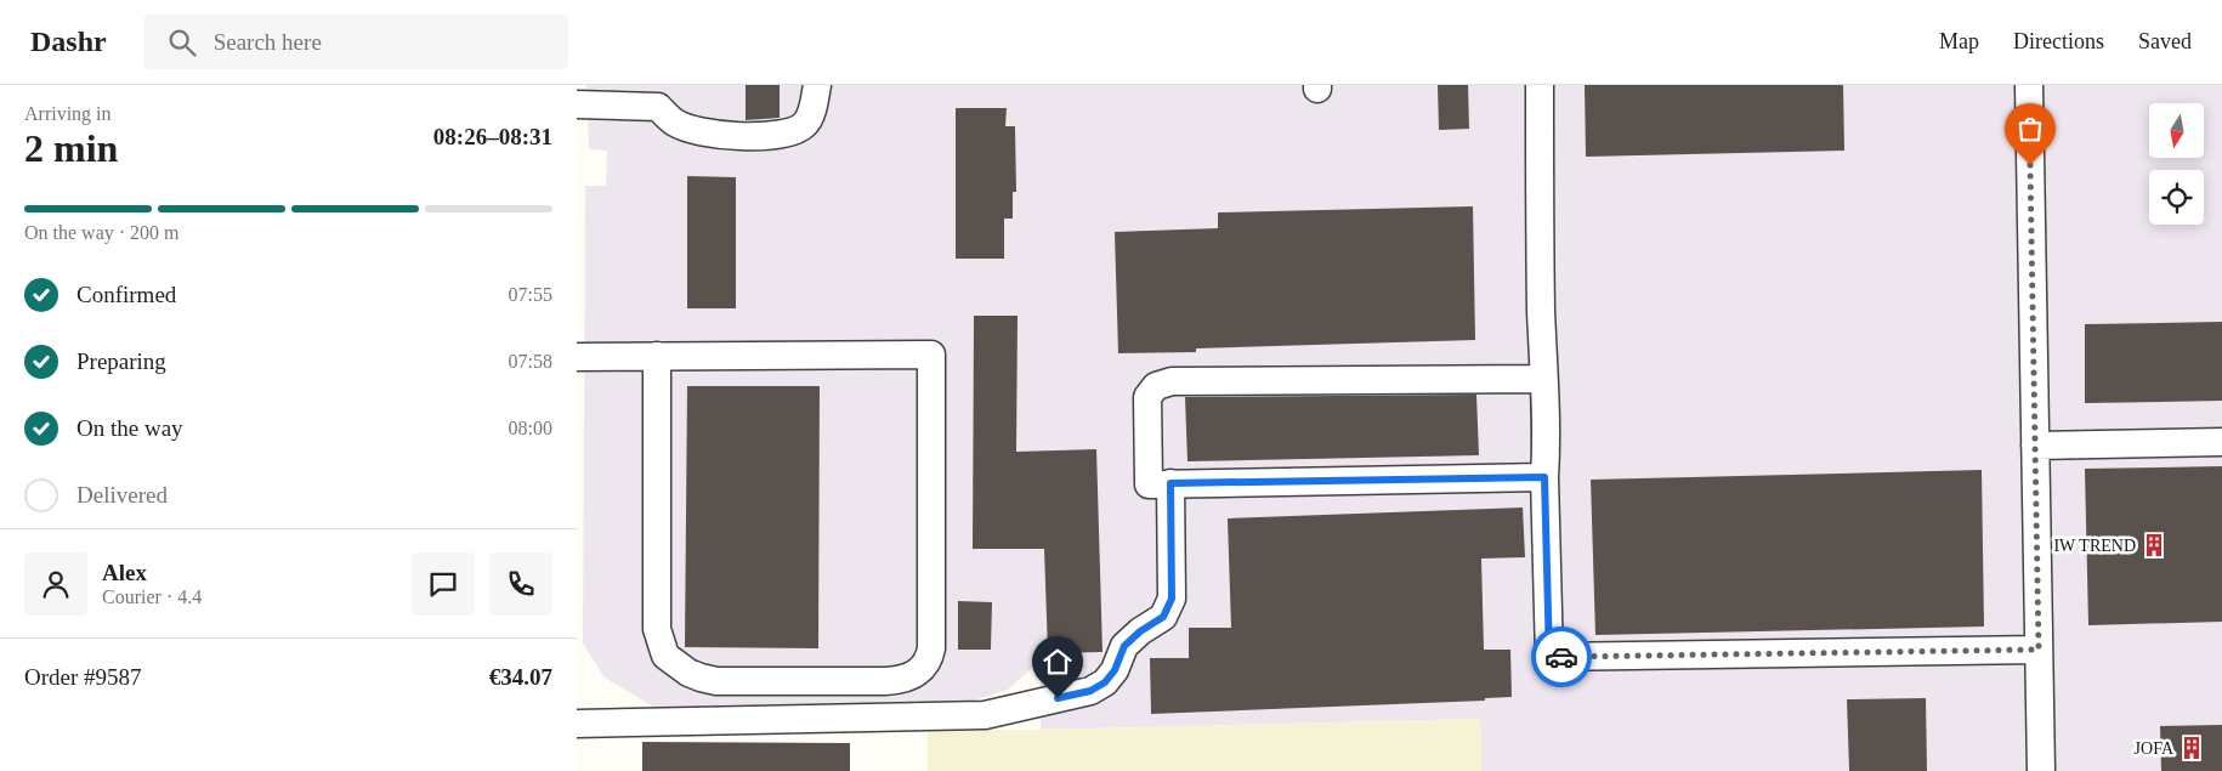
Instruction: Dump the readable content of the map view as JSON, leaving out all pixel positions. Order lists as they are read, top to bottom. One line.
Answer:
{"places":{"building":["IW TREND","JOFA"]},"north":"bottom","page":{"header":"Dashr","search":"Search here","nav":["Map","Directions","Saved"],"heading":["2 min","Arriving in","08:26–08:31"],"panel":["Alex","Courier · 4.4","Order #9587","€34.07"],"bar":"On the way · 200 m","list":[["Confirmed","07:55"],["Preparing","07:58"],["On the way","08:00"],"Delivered"]}}
